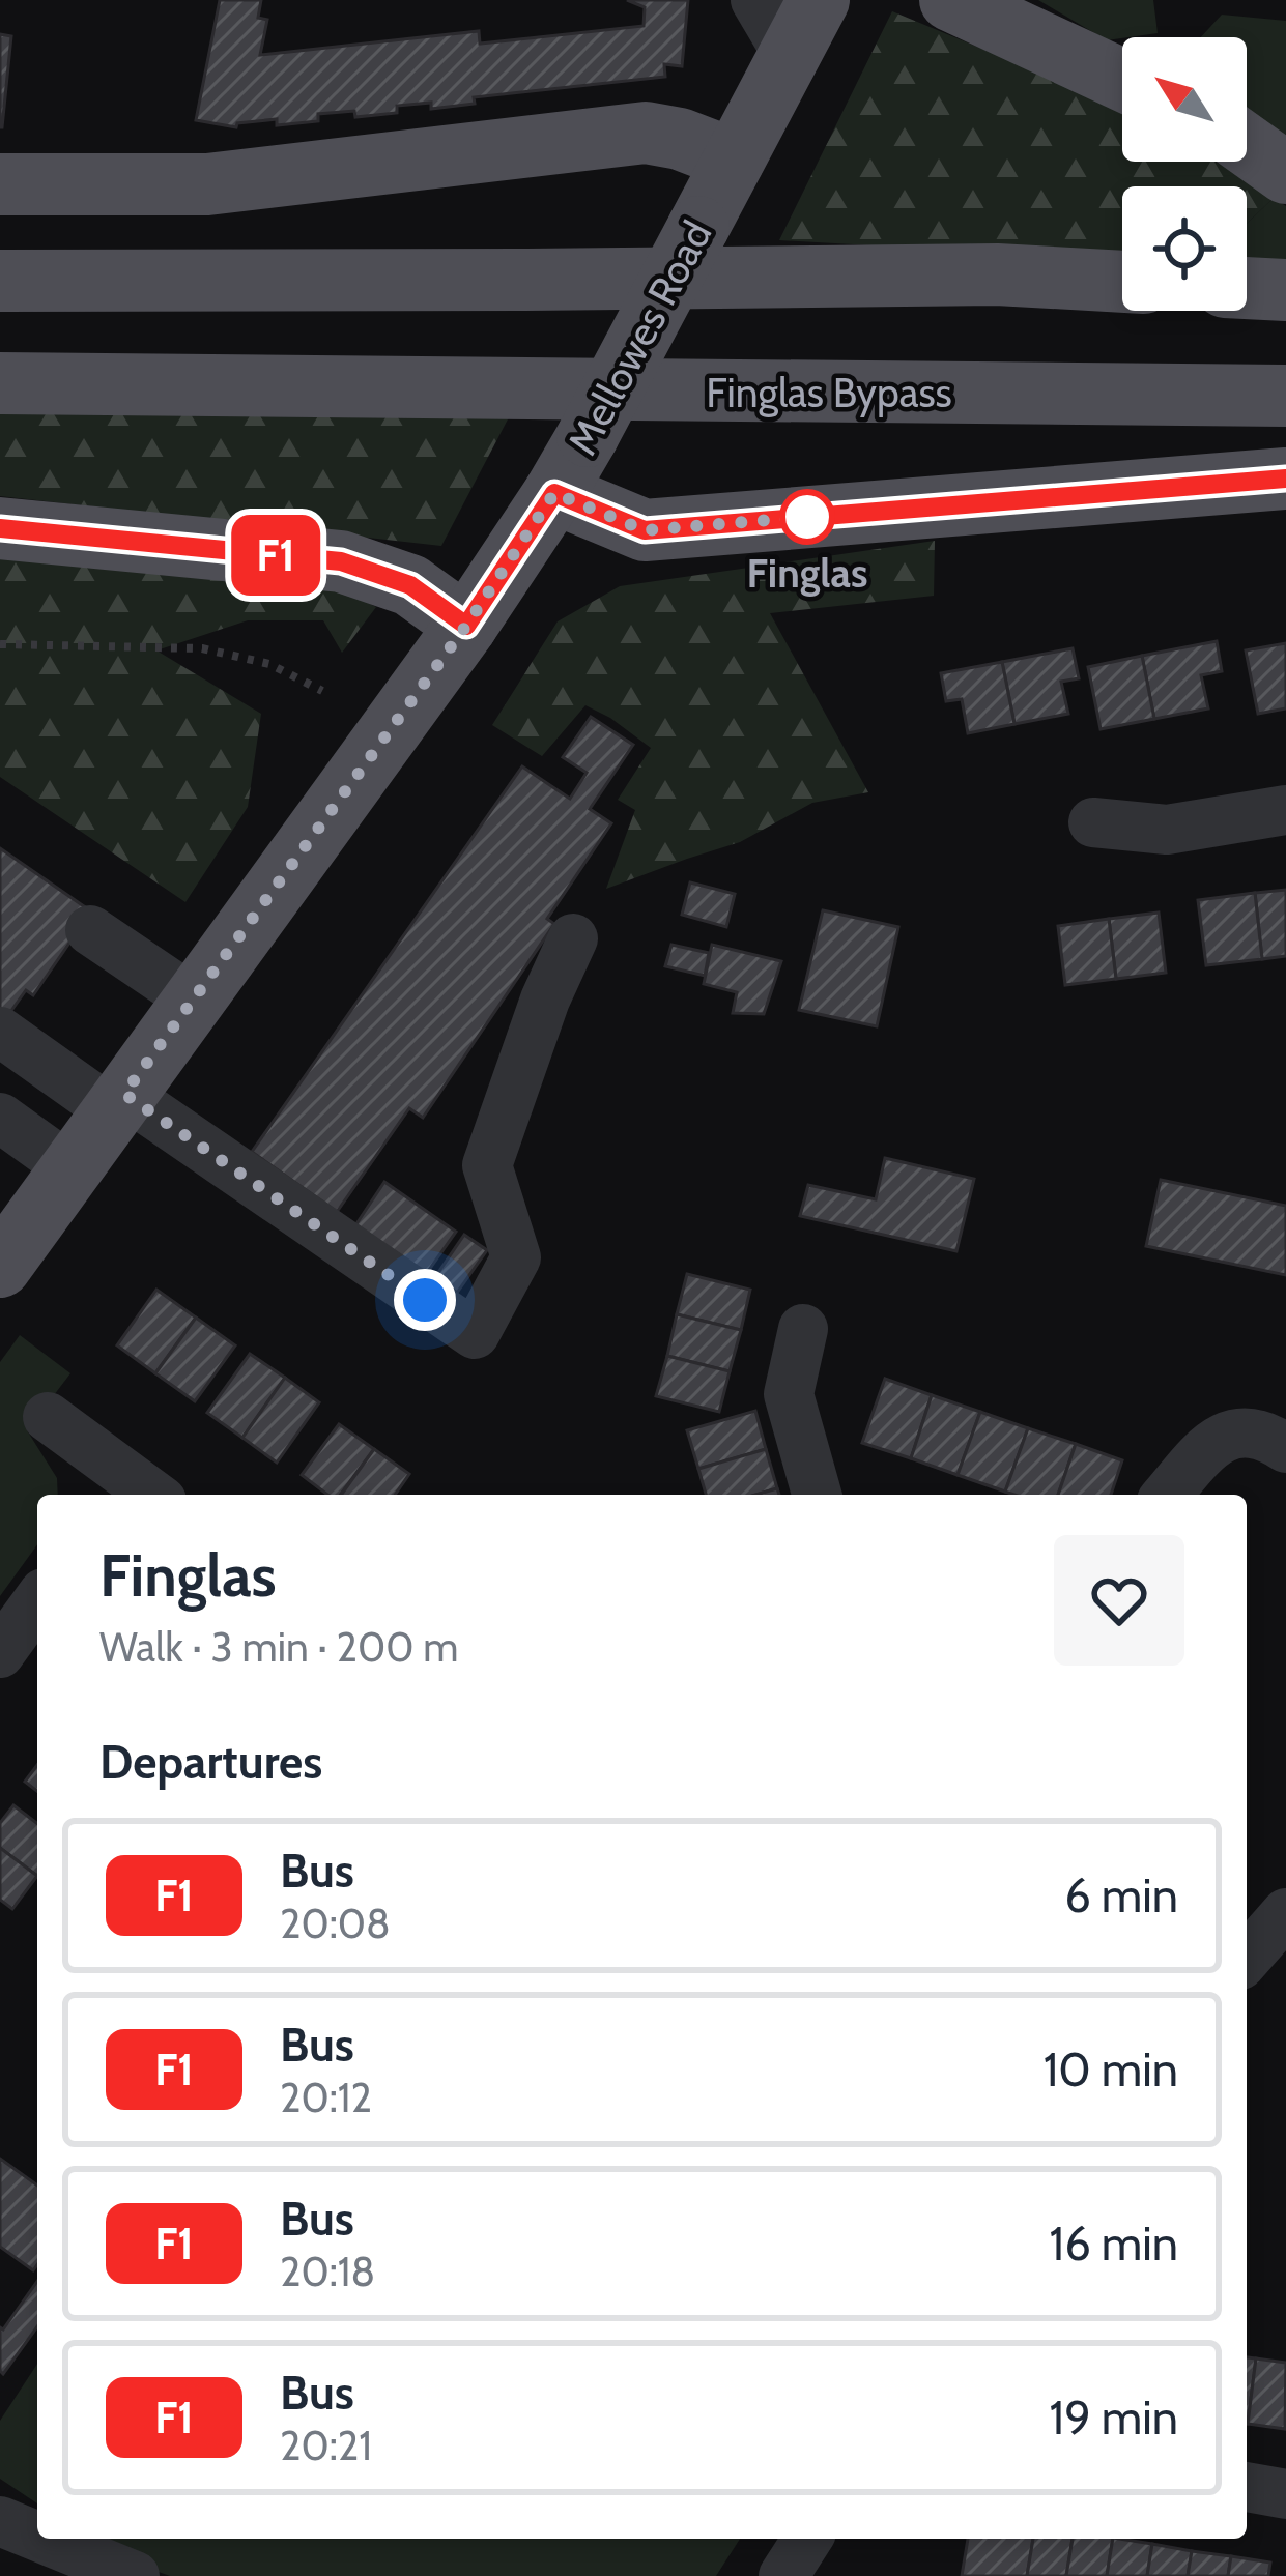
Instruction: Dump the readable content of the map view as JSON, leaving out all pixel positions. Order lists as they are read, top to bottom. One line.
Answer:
{"streets":{"main road":["Mellowes Road","Finglas Bypass"]},"places":["Finglas"],"lines":["bus line F1"],"north":"top left","page":{"on_map":"F1","heading":[["Finglas","Walk · 3 min · 200 m"],"Departures"],"list":[{"mark":"F1","name":"Bus","note":"20:08","value":"6 min"},{"mark":"F1","name":"Bus","note":"20:12","value":"10 min"},{"mark":"F1","name":"Bus","note":"20:18","value":"16 min"},{"mark":"F1","name":"Bus","note":"20:21","value":"19 min"}]}}
